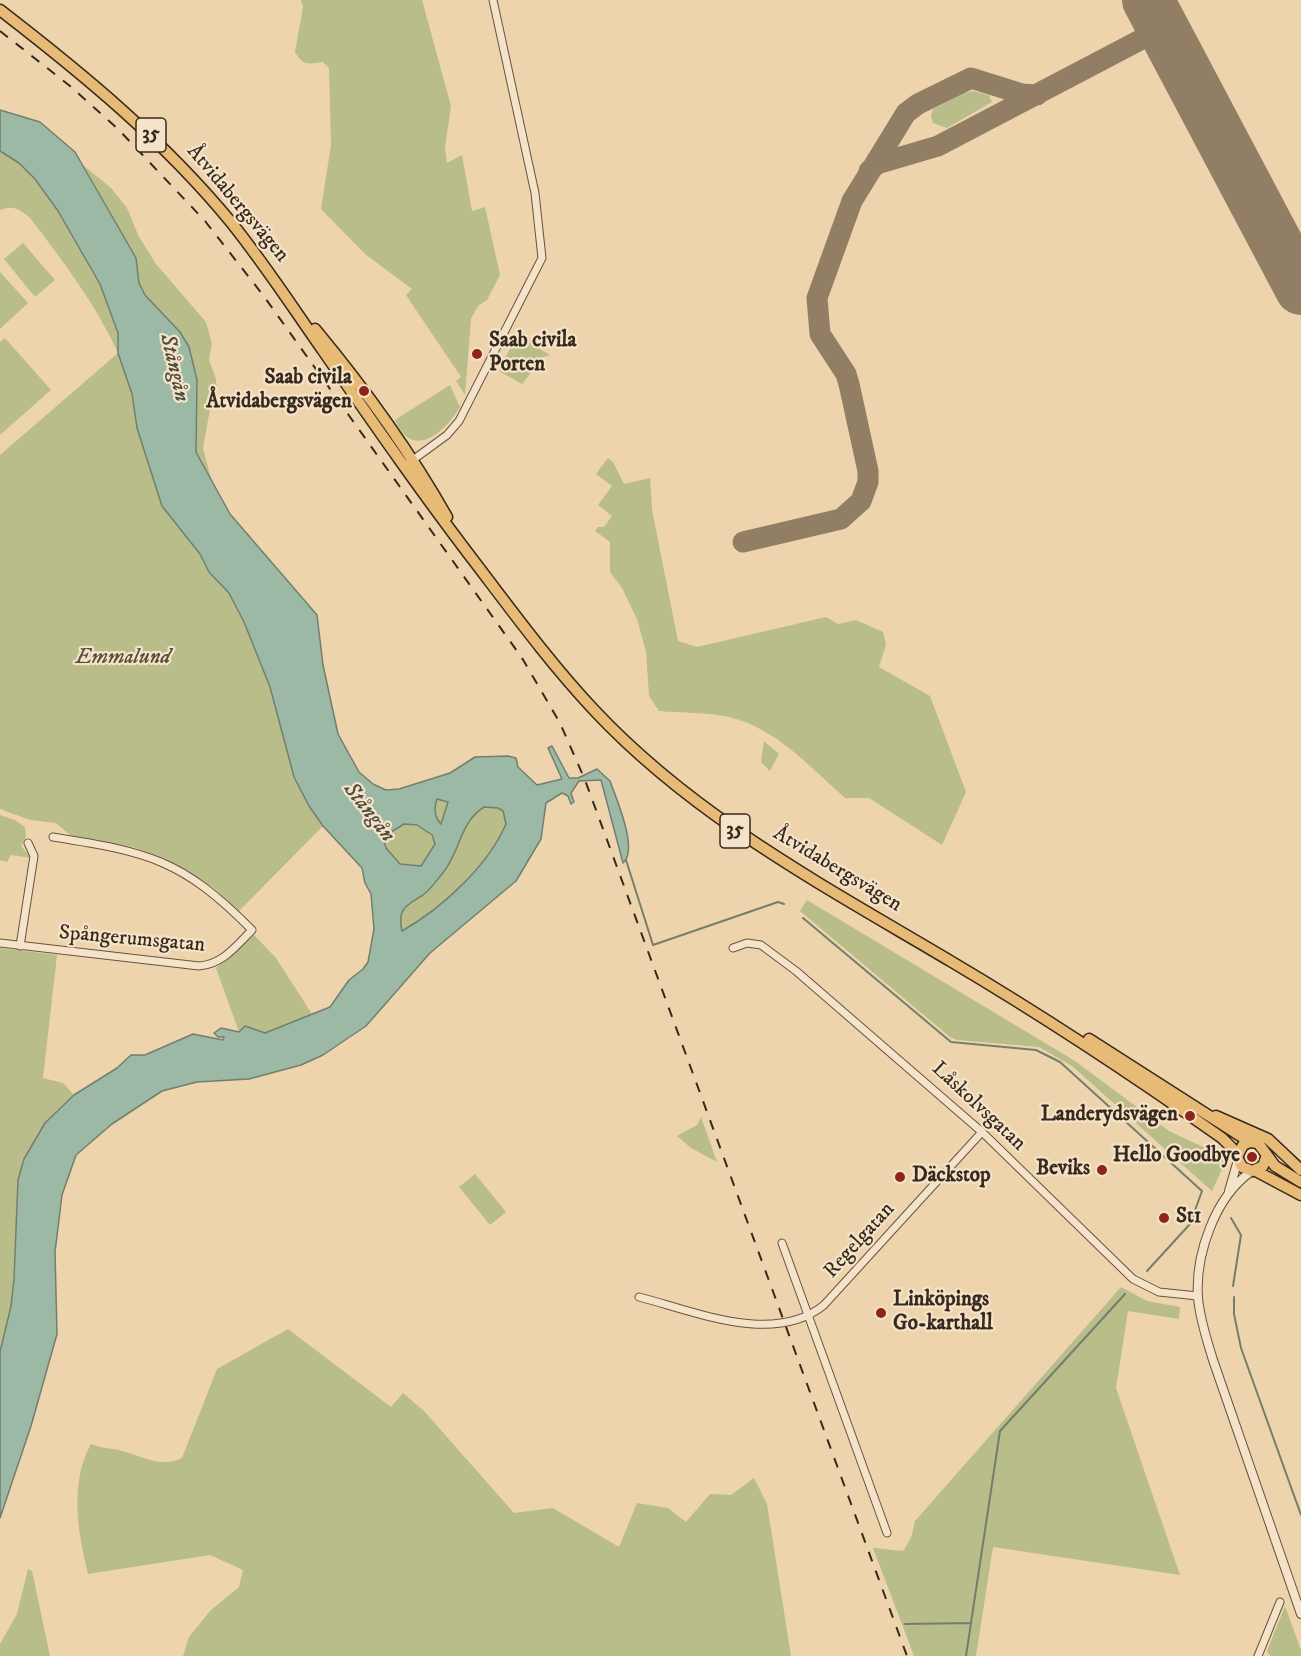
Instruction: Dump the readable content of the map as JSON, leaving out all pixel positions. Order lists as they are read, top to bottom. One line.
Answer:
{"streets":{"main road":["35","Åtvidabergsvägen"],"street":["Spångerumsgatan","Låskolvsgatan","Regelgatan"]},"crossings":[["35","Åtvidabergsvägen"],["Låskolvsgatan","Regelgatan"]],"water":["Stångån"],"parks":["Emmalund"],"places":["Saab civila Porten","Saab civila Åtvidabergsvägen","Landerydsvägen","Hello Goodbye","Beviks","Däckstop","St1","Linköpings Go-karthall"]}
